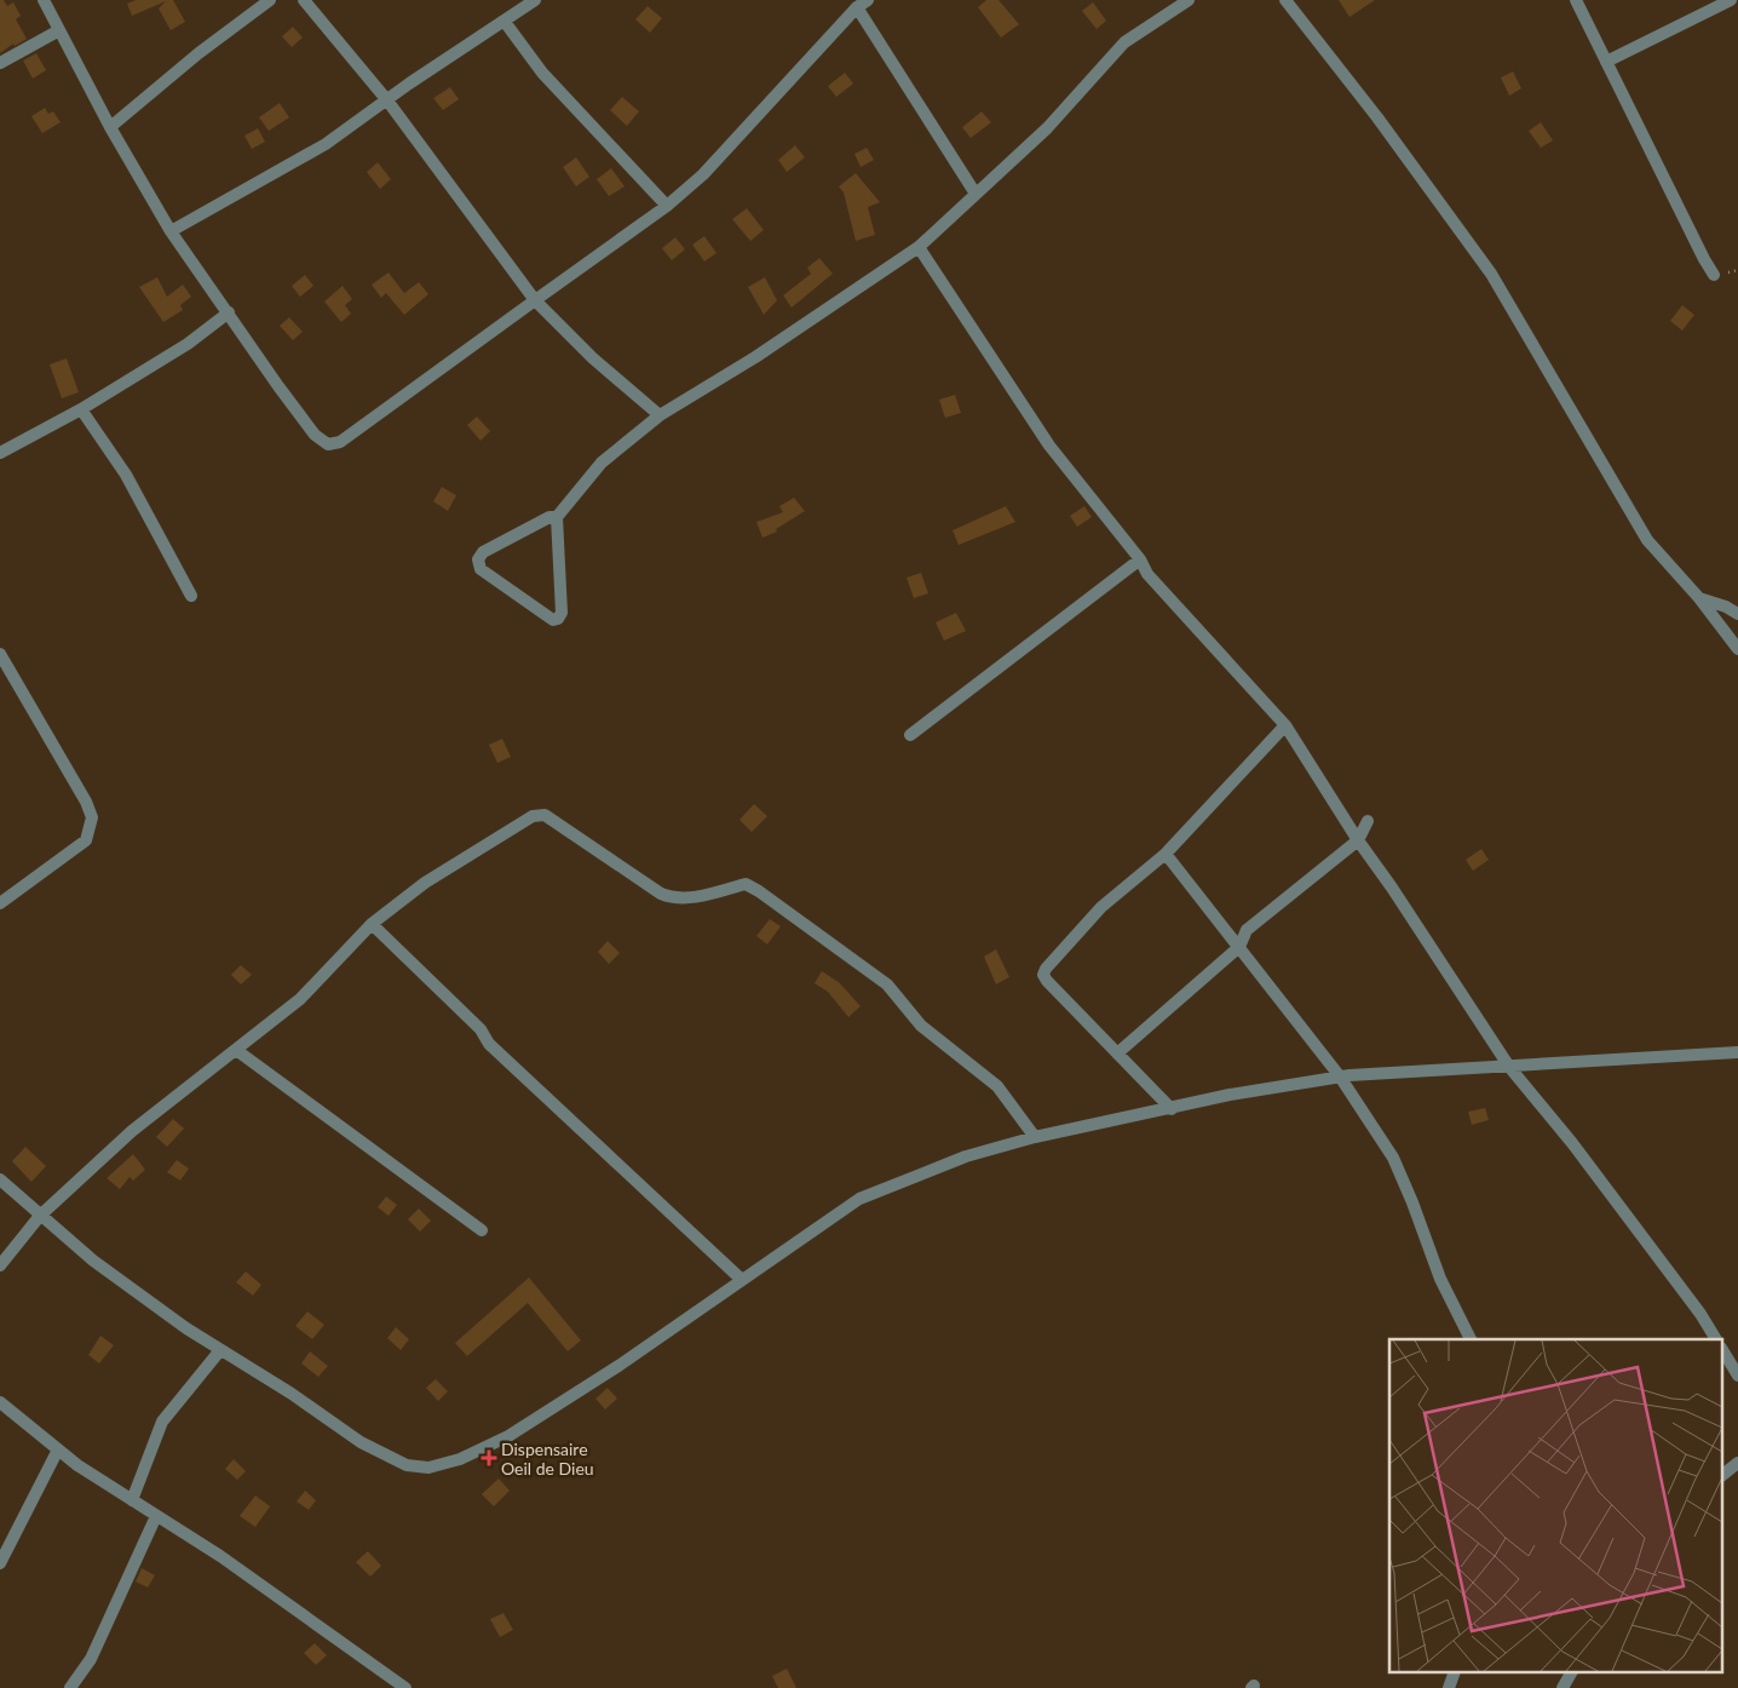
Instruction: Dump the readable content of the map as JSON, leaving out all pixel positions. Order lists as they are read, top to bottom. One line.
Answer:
{"places":{"health":["Dispensaire Oeil de Dieu"]}}
